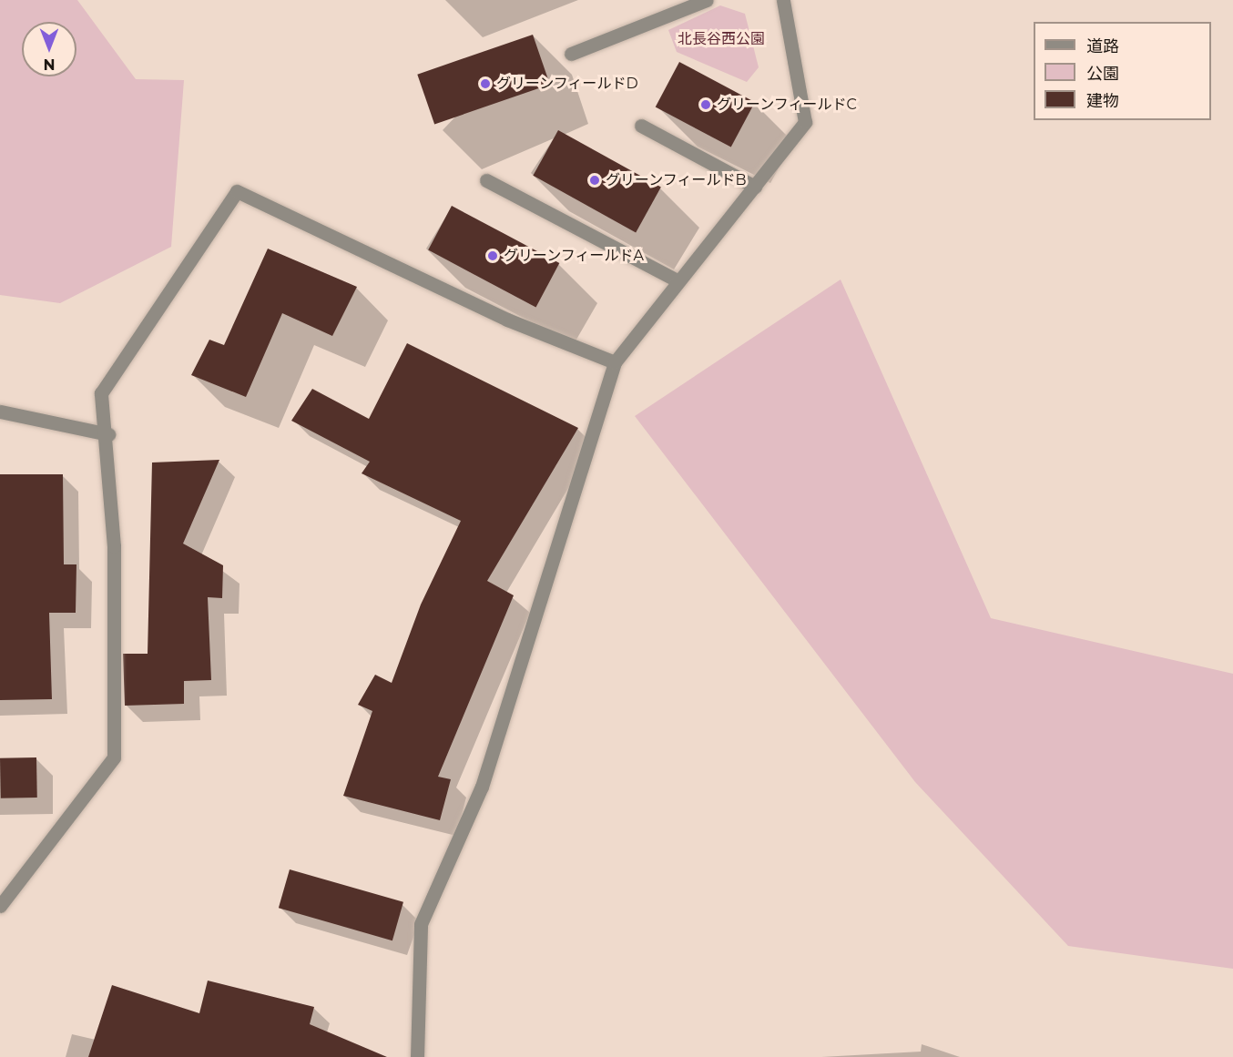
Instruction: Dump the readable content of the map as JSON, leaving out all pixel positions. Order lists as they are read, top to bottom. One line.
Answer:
{"parks":["北長谷西公園"],"places":["グリーンフィールドD","グリーンフィールドC","グリーンフィールドB","グリーンフィールドA"],"legend":["道路","公園","建物"],"north":"bottom"}
